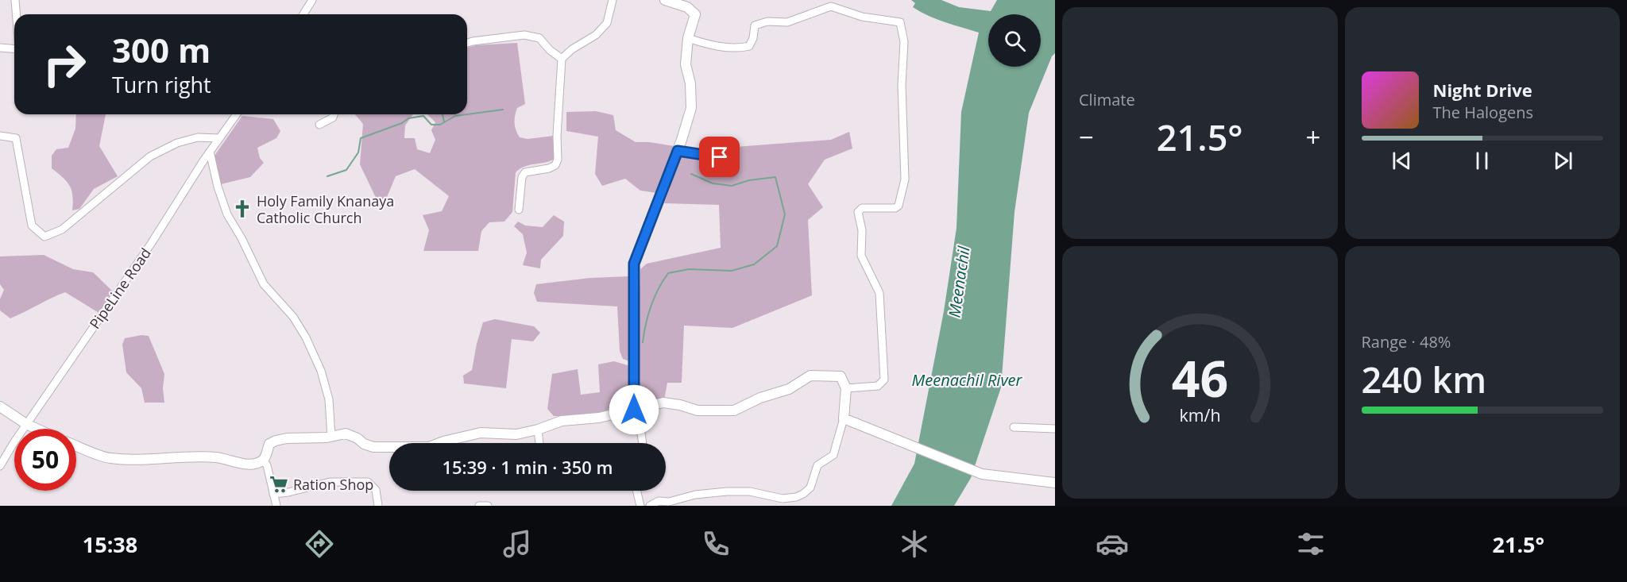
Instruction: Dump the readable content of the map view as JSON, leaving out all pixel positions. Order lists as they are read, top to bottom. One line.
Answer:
{"streets":{"street":["PipeLine Road"]},"water":["Meenachil","Meenachil River"],"places":{"church":["Holy Family Knanaya Catholic Church"],"supermarket":["Ration Shop"]},"page":{"tile":["Climate",["Range · 48%","240 km"]],"turn":["300 m","Turn right"],"song":["Night Drive","The Halogens"],"heat":["−","21.5°","+"],"limit":"50","trip":"15:39 · 1 min · 350 m","tabs":["15:38","21.5°"],"gauge":["46","km/h"]}}
